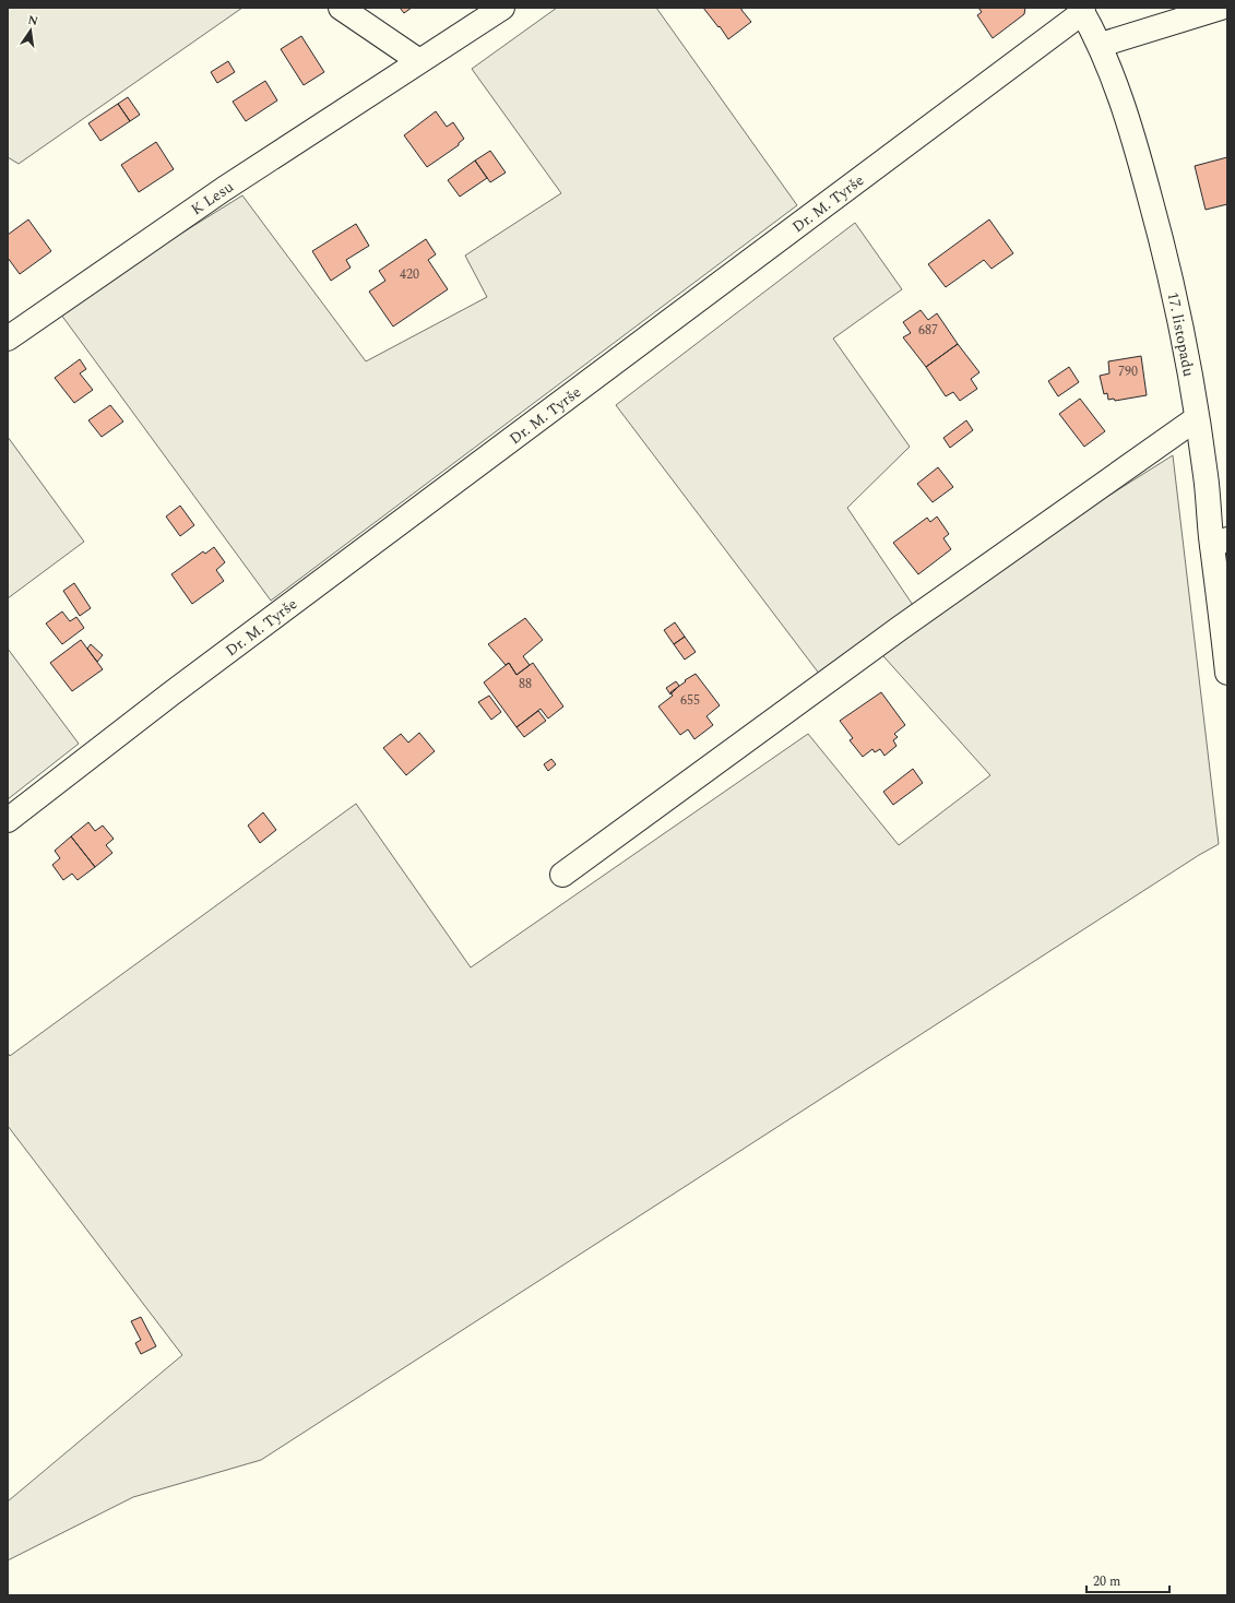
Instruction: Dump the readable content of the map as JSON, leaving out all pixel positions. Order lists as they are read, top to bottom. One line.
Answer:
{"streets":{"street":["K Lesu","Dr. M. Tyrše","17. listopadu"]},"crossings":[["Dr. M. Tyrše","17. listopadu"]],"house_numbers":["420","687","790","88","655"],"scale_bar":"20 m","north":"top"}
